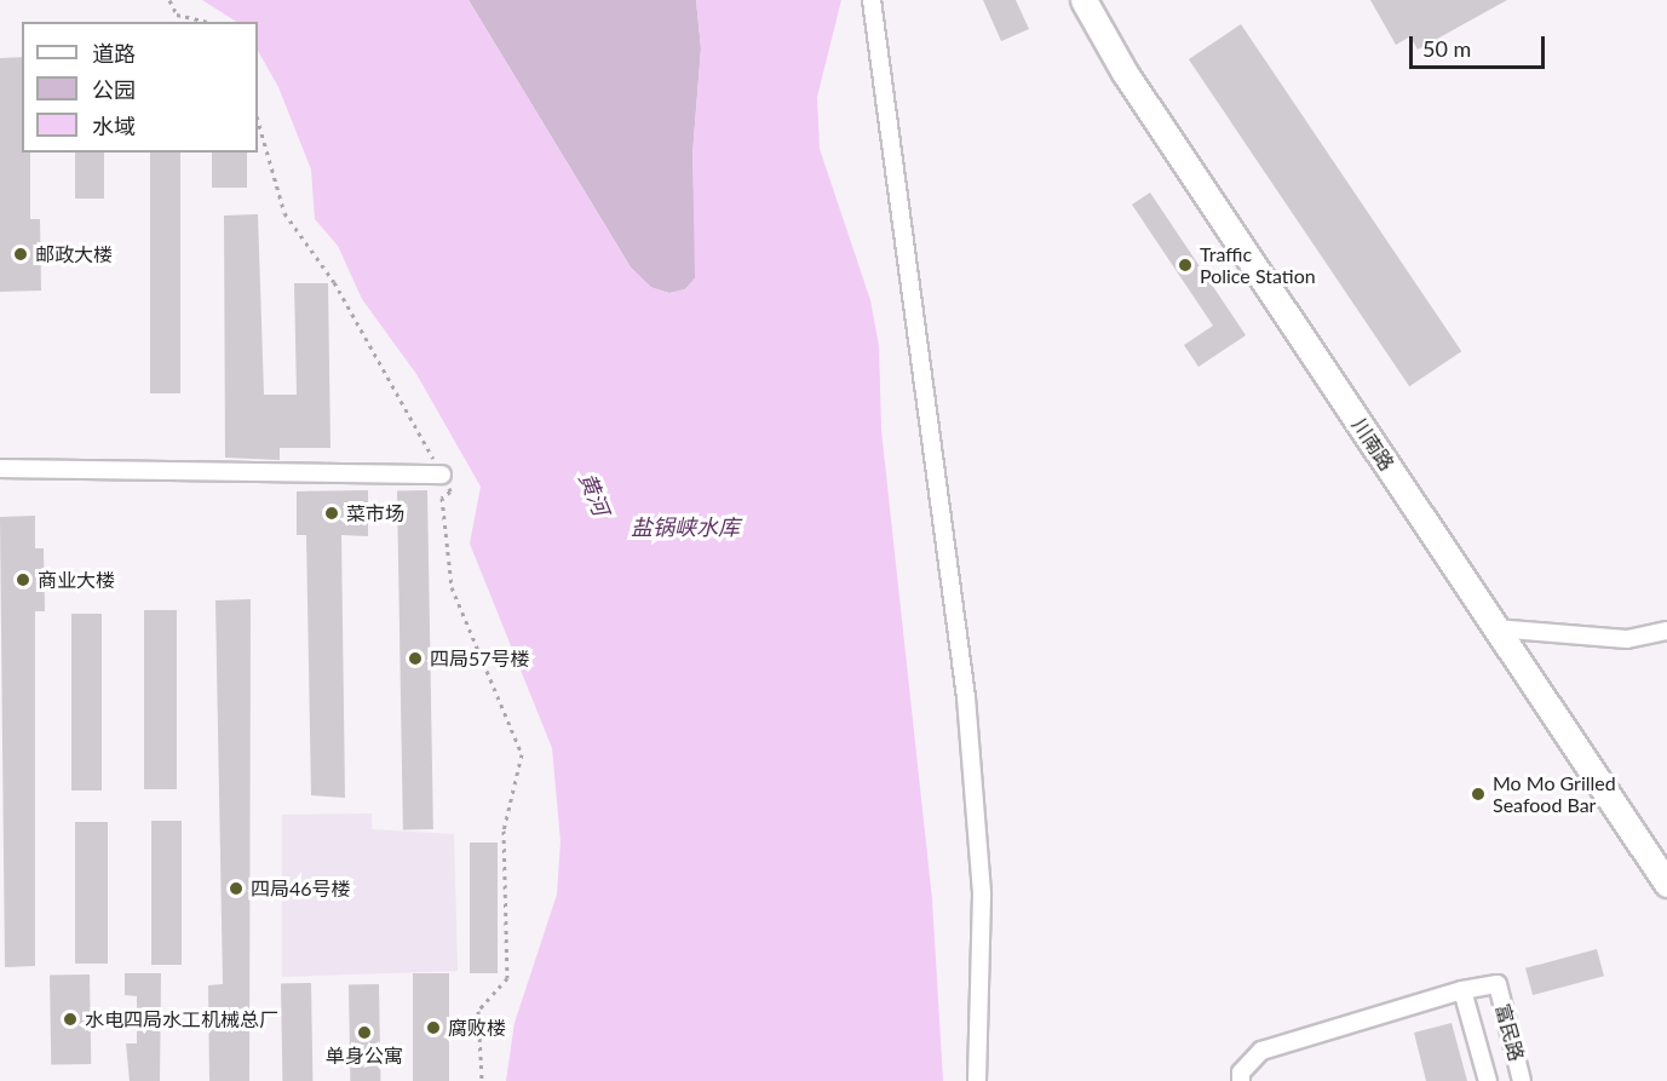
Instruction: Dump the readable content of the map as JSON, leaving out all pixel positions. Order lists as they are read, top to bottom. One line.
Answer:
{"streets":{"main road":["川南路"],"street":["富民路"]},"water":["黄河","盐锅峡水库"],"places":["邮政大楼","Traffic Police Station","菜市场","商业大楼","四局57号楼","Mo Mo Grilled Seafood Bar","四局46号楼","水电四局水工机械总厂","腐败楼","单身公寓"],"legend":["道路","公园","水域"],"scale_bar":"50 m"}
